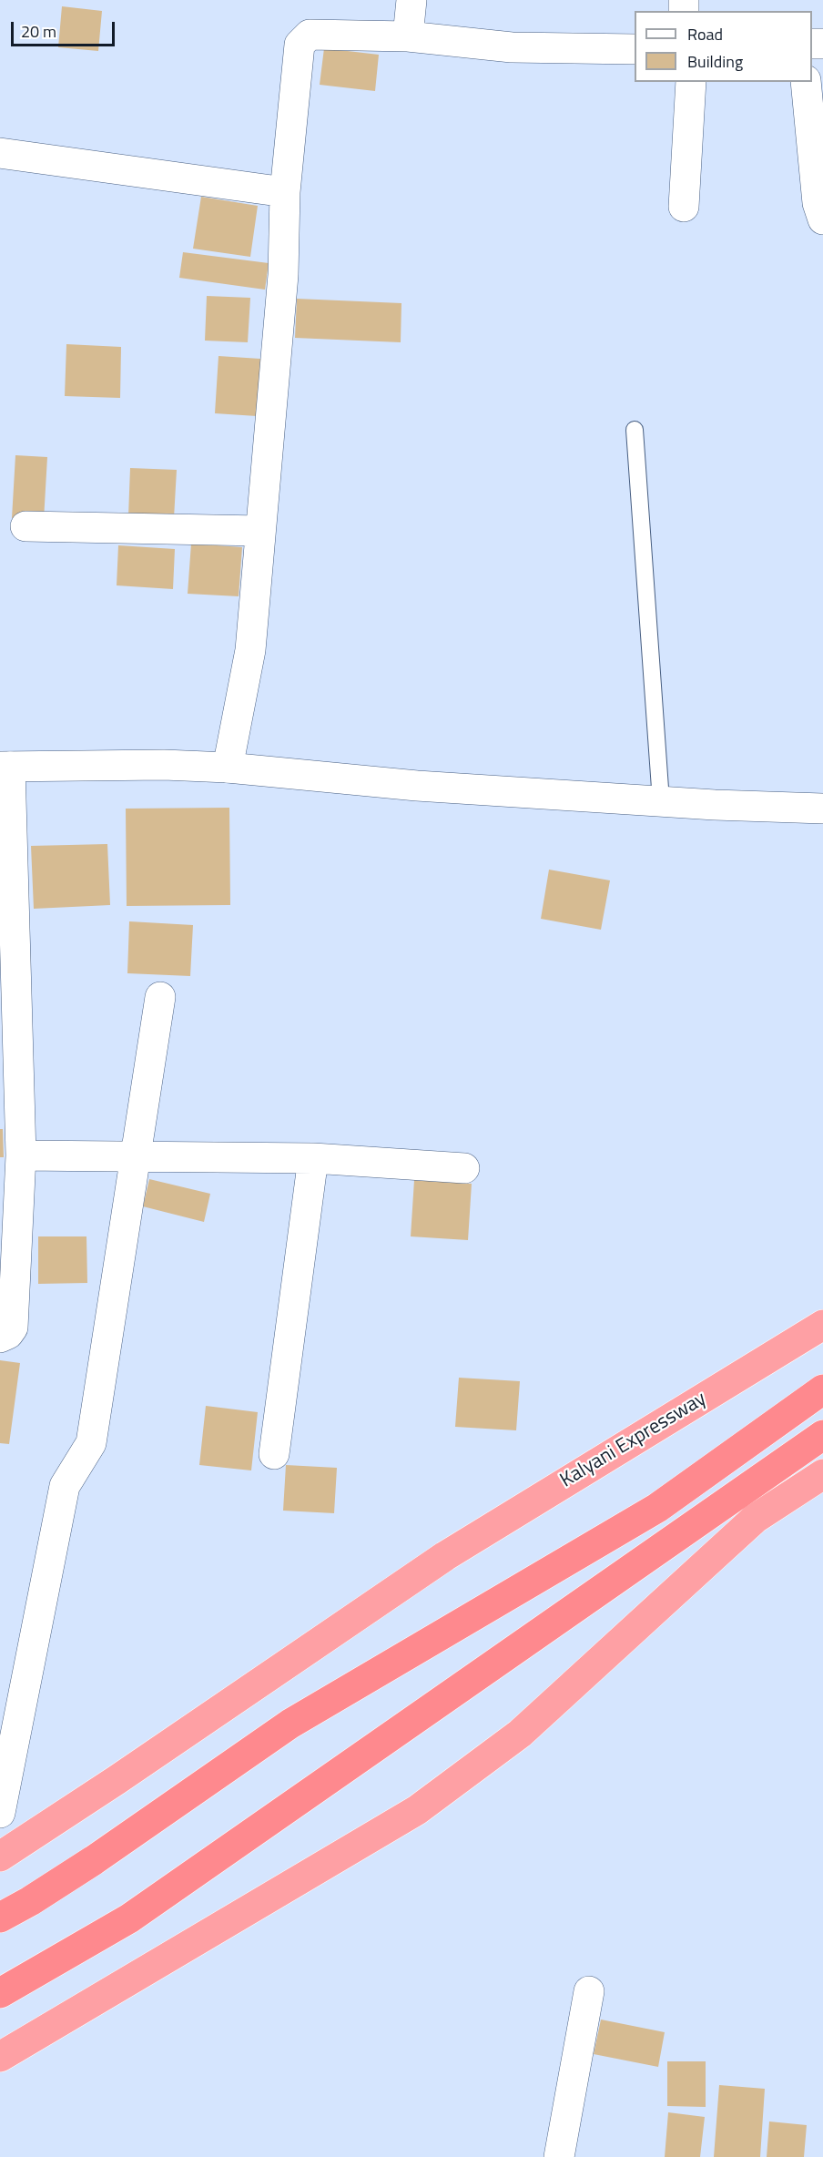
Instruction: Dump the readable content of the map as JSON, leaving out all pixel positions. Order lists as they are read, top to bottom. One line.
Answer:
{"streets":{"highway":["Kalyani Expressway"]},"legend":["Road","Building"],"scale_bar":"20 m"}
